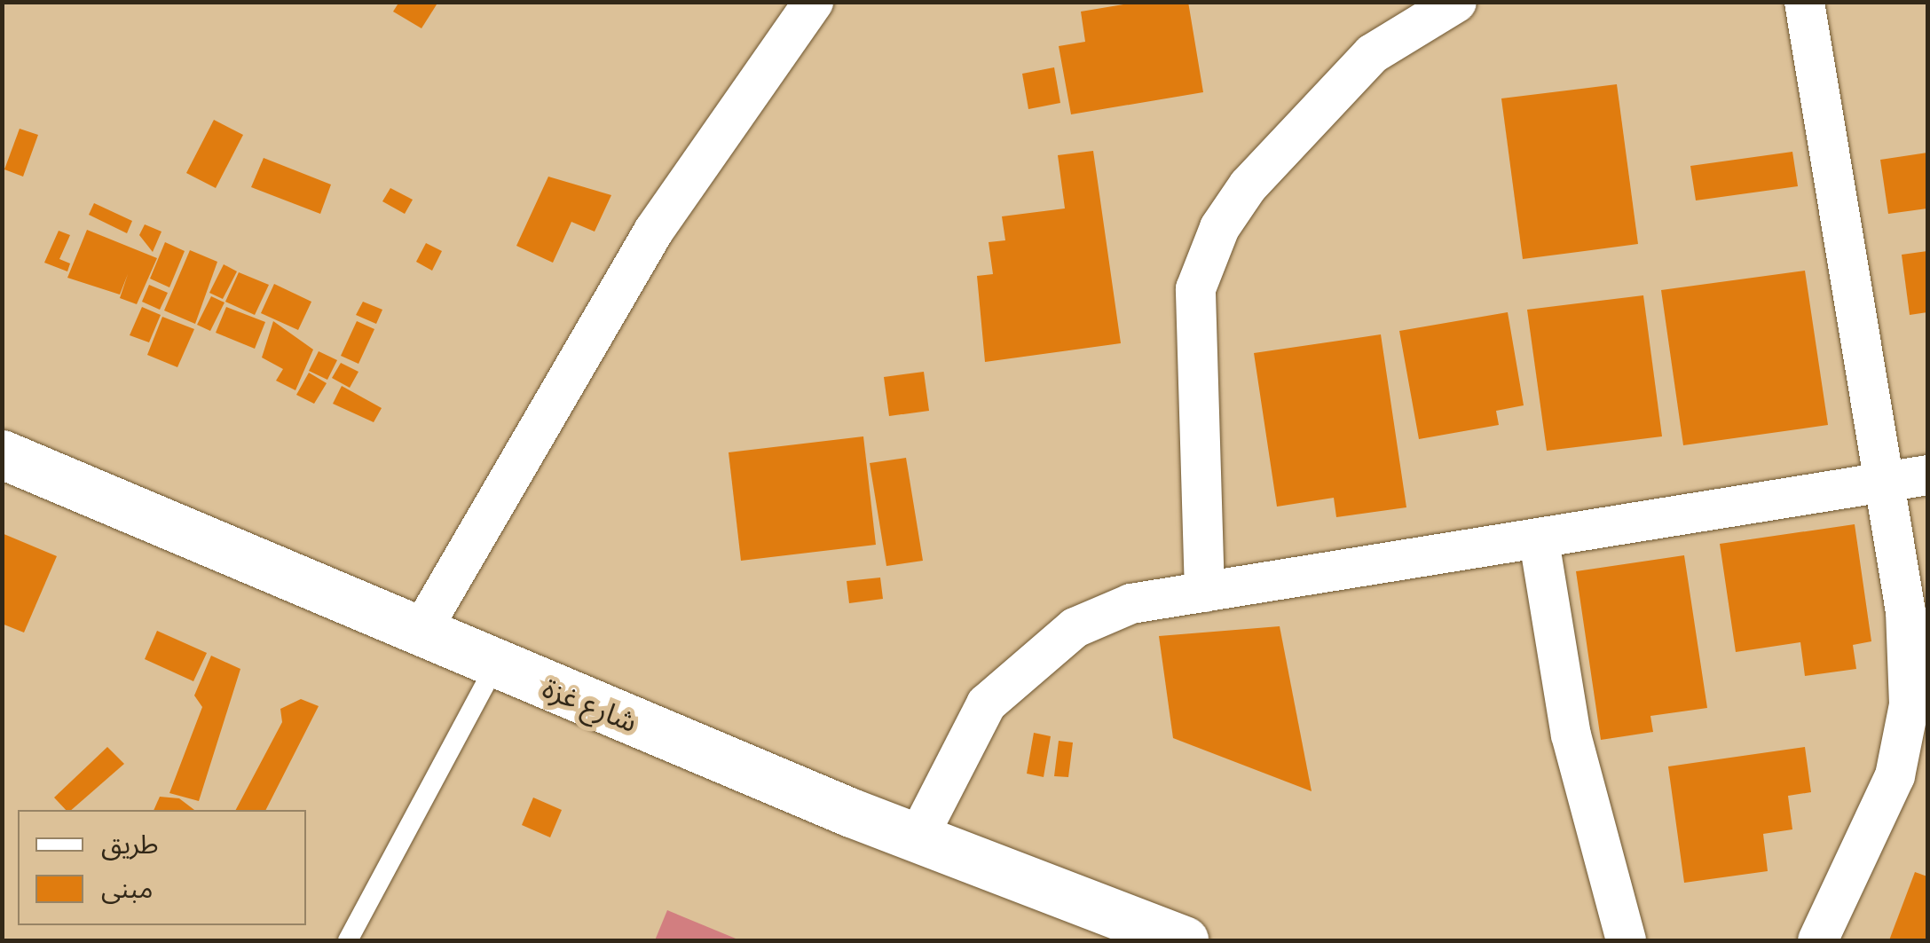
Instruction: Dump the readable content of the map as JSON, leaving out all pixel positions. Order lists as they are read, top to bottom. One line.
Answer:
{"streets":{"main road":["شارع غزة"]},"legend":["طريق","مبنى"]}
